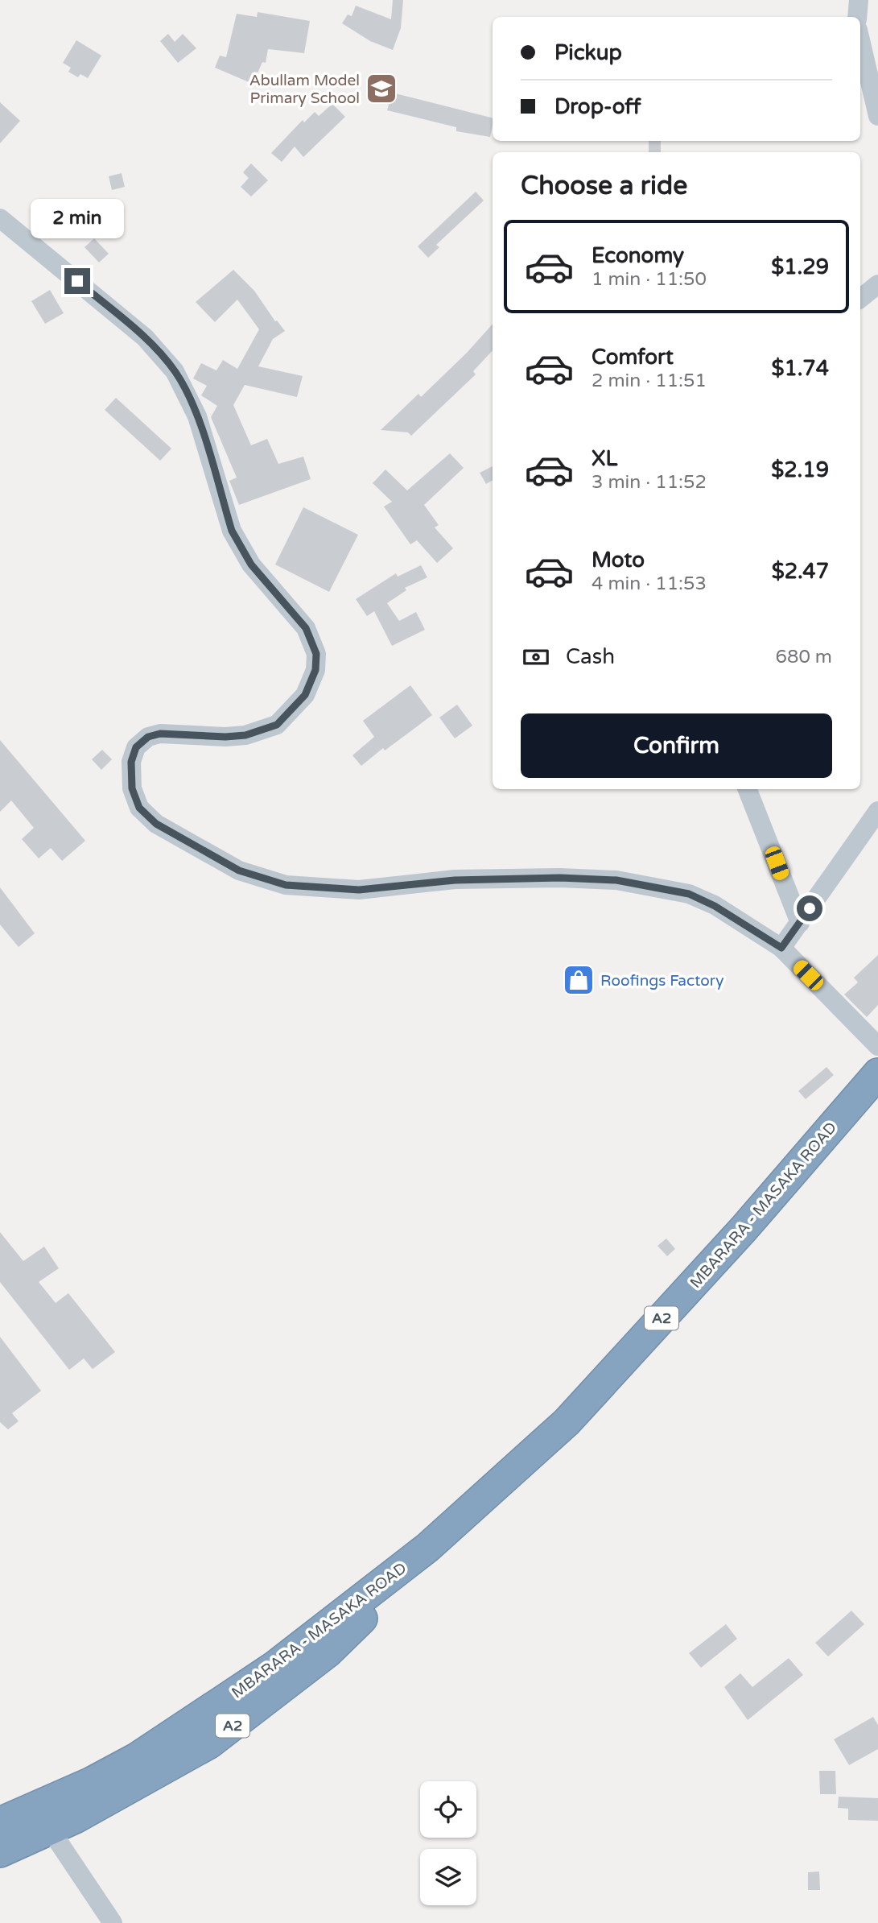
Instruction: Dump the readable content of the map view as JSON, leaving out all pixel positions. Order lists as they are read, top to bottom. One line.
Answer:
{"streets":{"highway":["MBARARA - MASAKA ROAD","A2"]},"places":{"school or university":["Abullam Model Primary School"],"shop":["Roofings Factory"]},"page":{"banner":["Pickup","Drop-off"],"heading":"Choose a ride","bubble":"2 min","list":[{"name":"Economy","note":"1 min · 11:50","value":"$1.29"},{"name":"Comfort","note":"2 min · 11:51","value":"$1.74"},{"name":"XL","note":"3 min · 11:52","value":"$2.19"},{"name":"Moto","note":"4 min · 11:53","value":"$2.47"}],"pay":["Cash","680 m"],"buttons":"Confirm"}}
